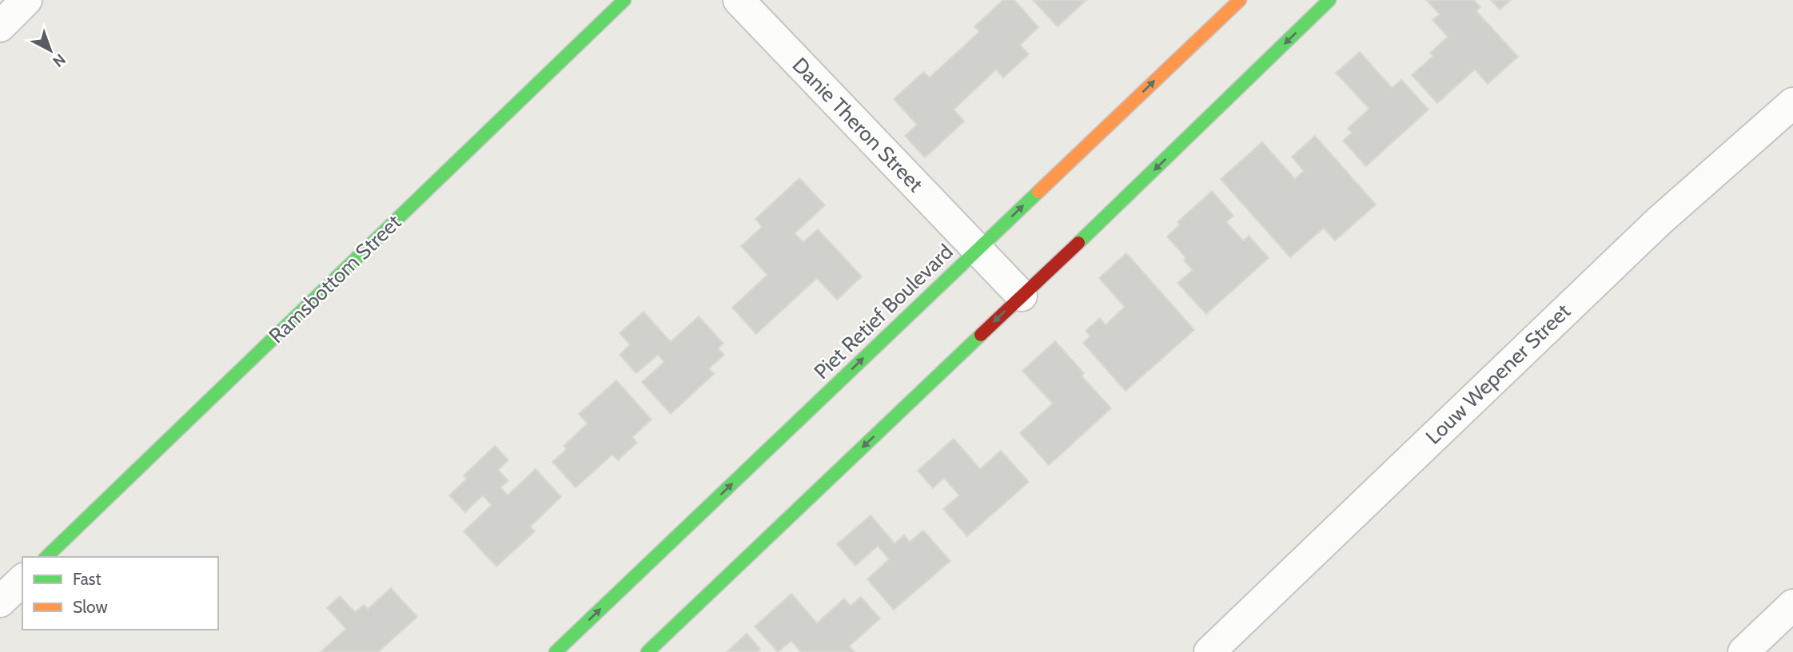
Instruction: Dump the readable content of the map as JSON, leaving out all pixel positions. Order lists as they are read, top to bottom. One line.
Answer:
{"streets":{"street":["Danie Theron Street","Ramsbottom Street","Piet Retief Boulevard","Louw Wepener Street"]},"crossings":[["Danie Theron Street","Piet Retief Boulevard"]],"legend":["Fast","Slow"],"north":"bottom right"}
